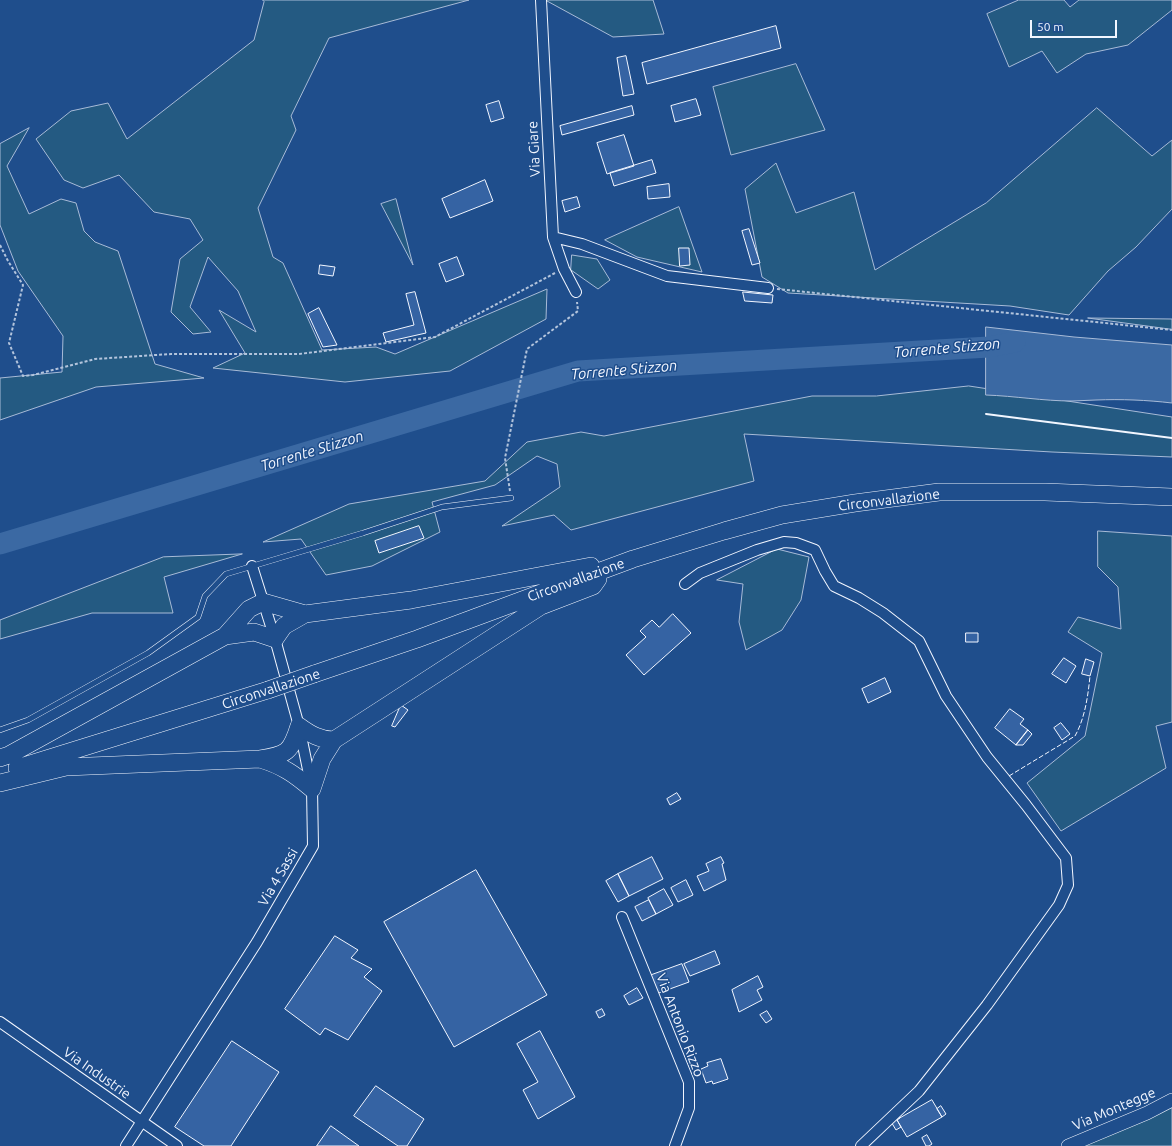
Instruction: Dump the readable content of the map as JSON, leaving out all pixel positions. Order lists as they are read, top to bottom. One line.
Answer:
{"streets":{"highway":["Circonvallazione"],"street":["Via Giare","Via 4 Sassi","Via Antonio Rizzo","Via Industrie","Via Montegge"]},"crossings":[["Via 4 Sassi","Via Industrie"]],"water":["Torrente Stizzon"],"scale_bar":"50 m"}
